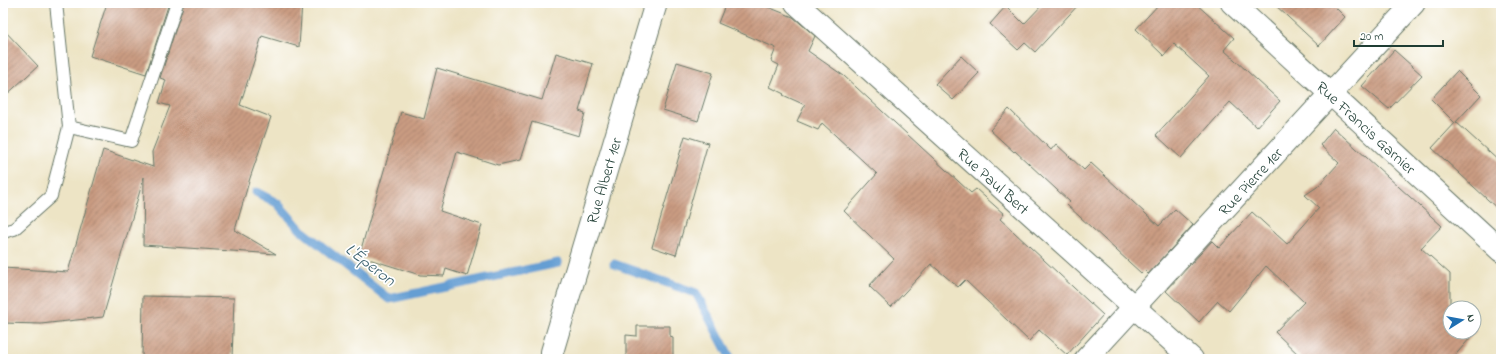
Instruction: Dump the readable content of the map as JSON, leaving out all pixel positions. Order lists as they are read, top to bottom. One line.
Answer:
{"streets":{"street":["Rue Francis Garnier","Rue Albert 1er","Rue Paul Bert","Rue Pierre 1er"]},"crossings":[["Rue Francis Garnier","Rue Pierre 1er"],["Rue Paul Bert","Rue Pierre 1er"]],"water":["L'Éperon"],"scale_bar":"20 m","north":"right"}
